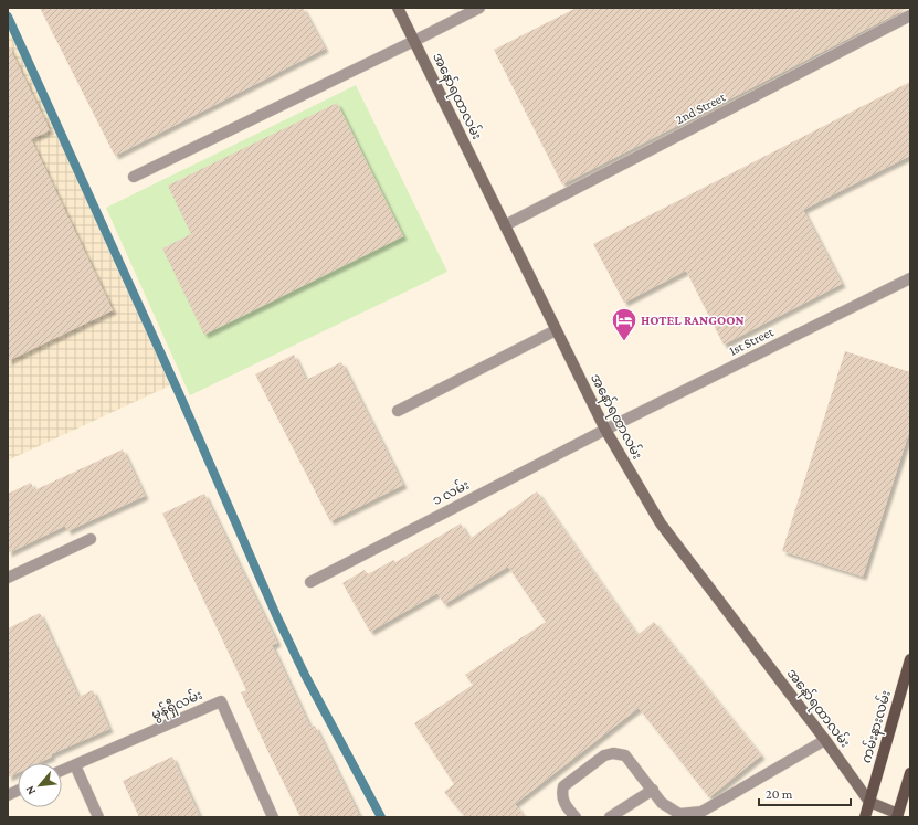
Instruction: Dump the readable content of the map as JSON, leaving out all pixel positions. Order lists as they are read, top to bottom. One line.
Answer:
{"streets":{"main road":["အနော်ရထာလမ်း","ကမ်းနားလမ်း"],"street":["2nd Street","1st Street","၁ လမ်း","မွန်ရှီလမ်း"]},"crossings":[["အနော်ရထာလမ်း","2nd Street"],["အနော်ရထာလမ်း","1st Street"],["အနော်ရထာလမ်း","၁ လမ်း"],["အနော်ရထာလမ်း","ကမ်းနားလမ်း"],["1st Street","၁ လမ်း"]],"places":{"hotel":["HOTEL RANGOON"]},"scale_bar":"20 m","north":"bottom left"}
